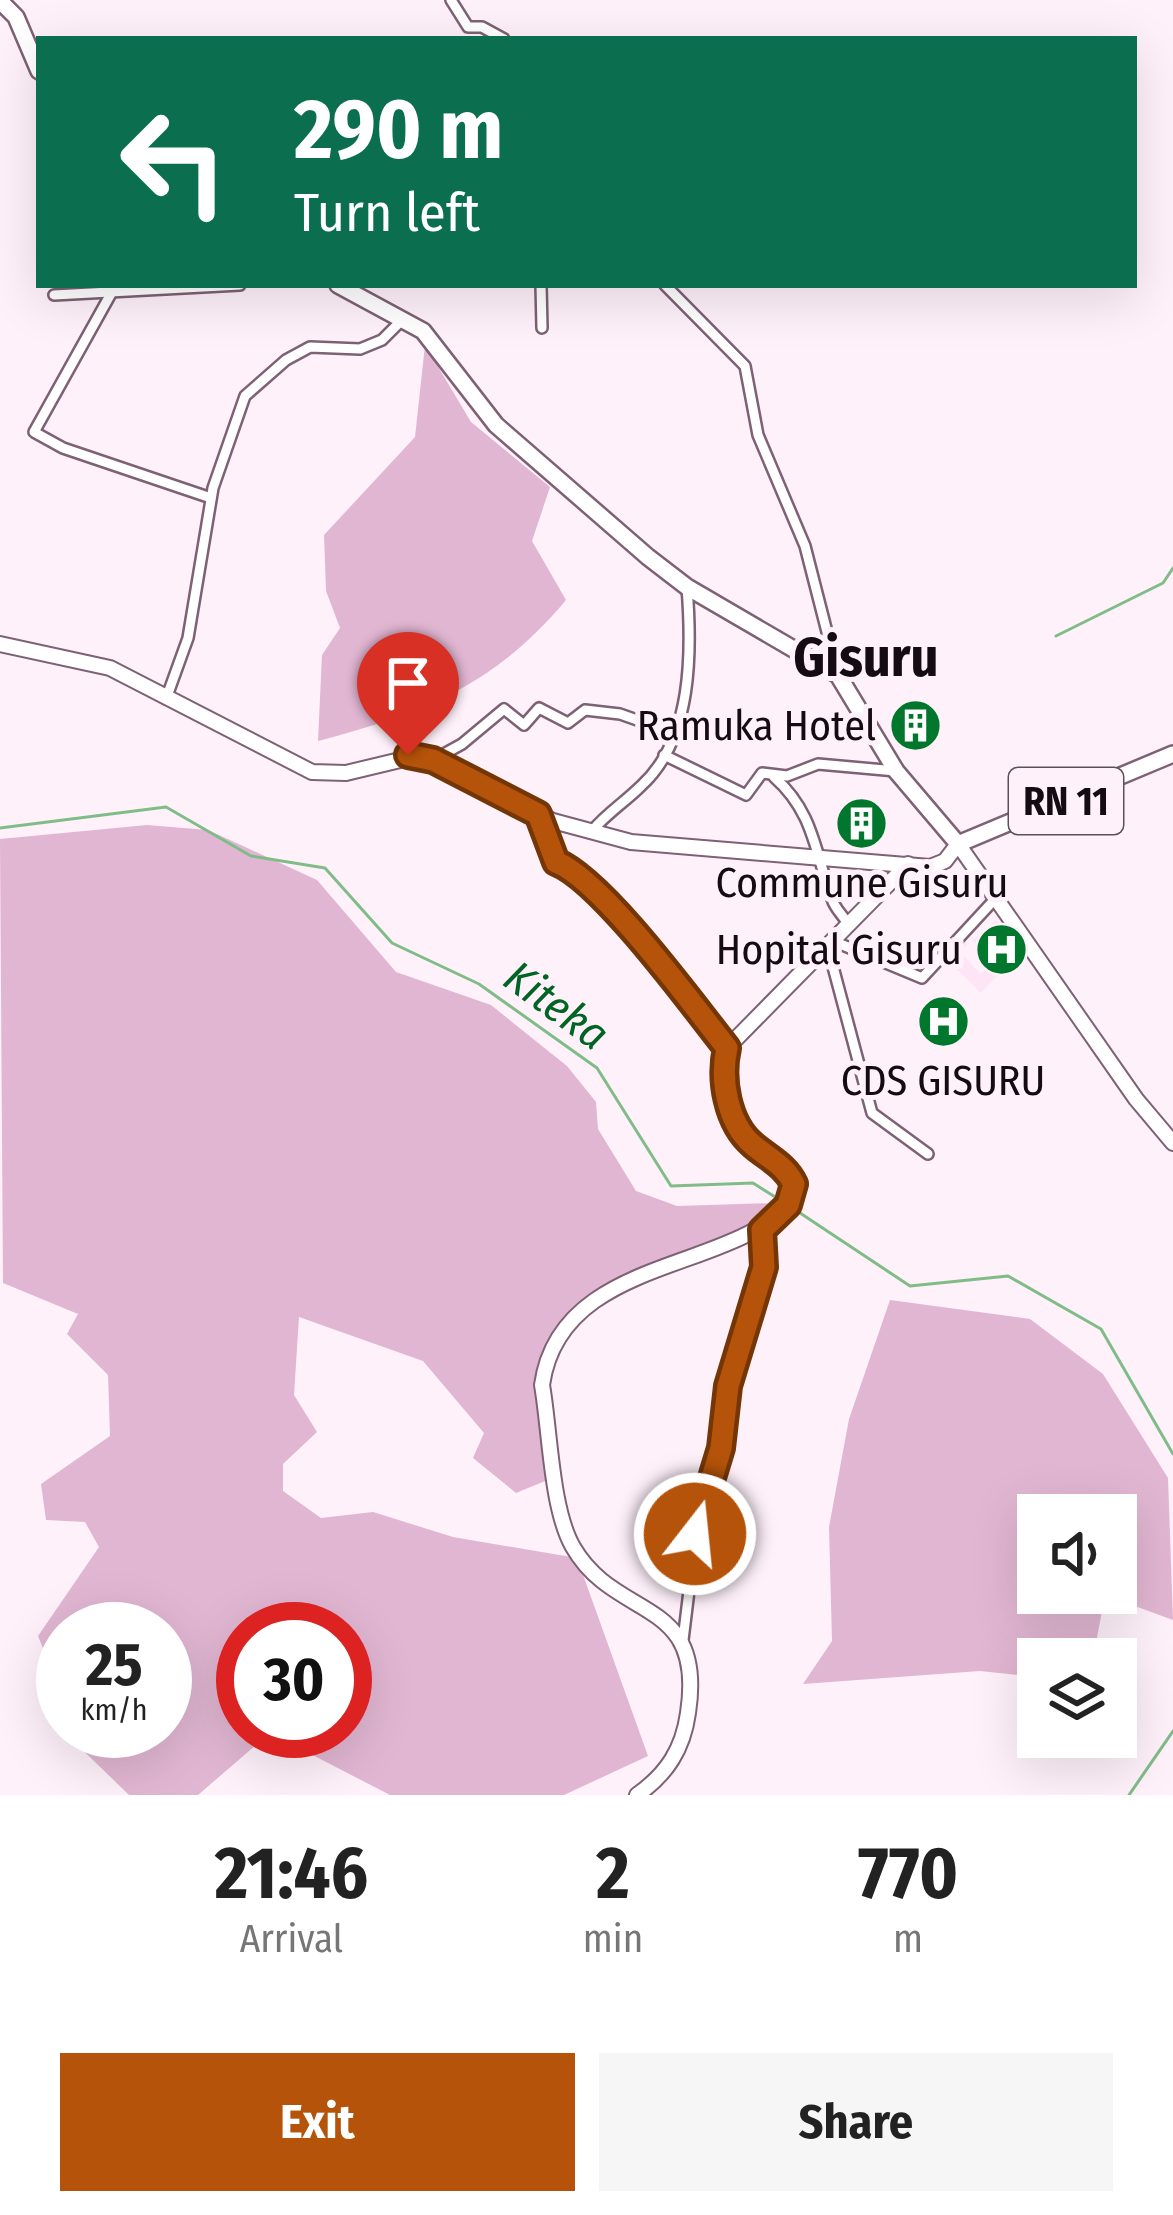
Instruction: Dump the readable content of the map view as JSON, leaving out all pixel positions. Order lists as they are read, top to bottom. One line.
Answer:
{"streets":{"main road":["RN 11"]},"districts":["Gisuru"],"water":["Kiteka"],"places":{"building":["Ramuka Hotel","Commune Gisuru"],"hospital":["Hopital Gisuru","CDS GISURU"]},"page":{"turn":["290 m","Turn left"],"speed":"25 km/h","limit":"30","eta":["21:46","Arrival","2","min","770","m"],"buttons":["Exit","Share"]}}
